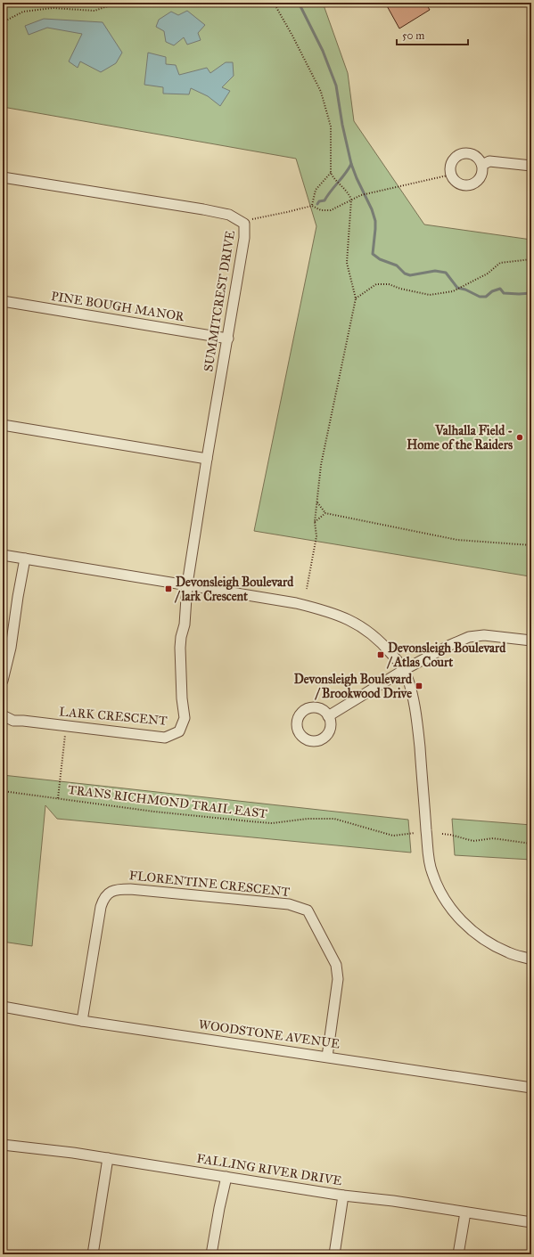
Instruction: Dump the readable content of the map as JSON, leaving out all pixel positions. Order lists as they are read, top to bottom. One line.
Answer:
{"streets":{"street":["SUMMITCREST DRIVE","PINE BOUGH MANOR","LARK CRESCENT","FLORENTINE CRESCENT","WOODSTONE AVENUE","FALLING RIVER DRIVE"],"path":["TRANS RICHMOND TRAIL EAST"]},"crossings":[["SUMMITCREST DRIVE","PINE BOUGH MANOR"],["SUMMITCREST DRIVE","LARK CRESCENT"],["FLORENTINE CRESCENT","WOODSTONE AVENUE"]],"places":{"other":["Valhalla Field - Home of the Raiders"],"transit":["Devonsleigh Boulevard / lark Crescent","Devonsleigh Boulevard / Atlas Court","Devonsleigh Boulevard / Brookwood Drive"]},"scale_bar":"50 m"}
